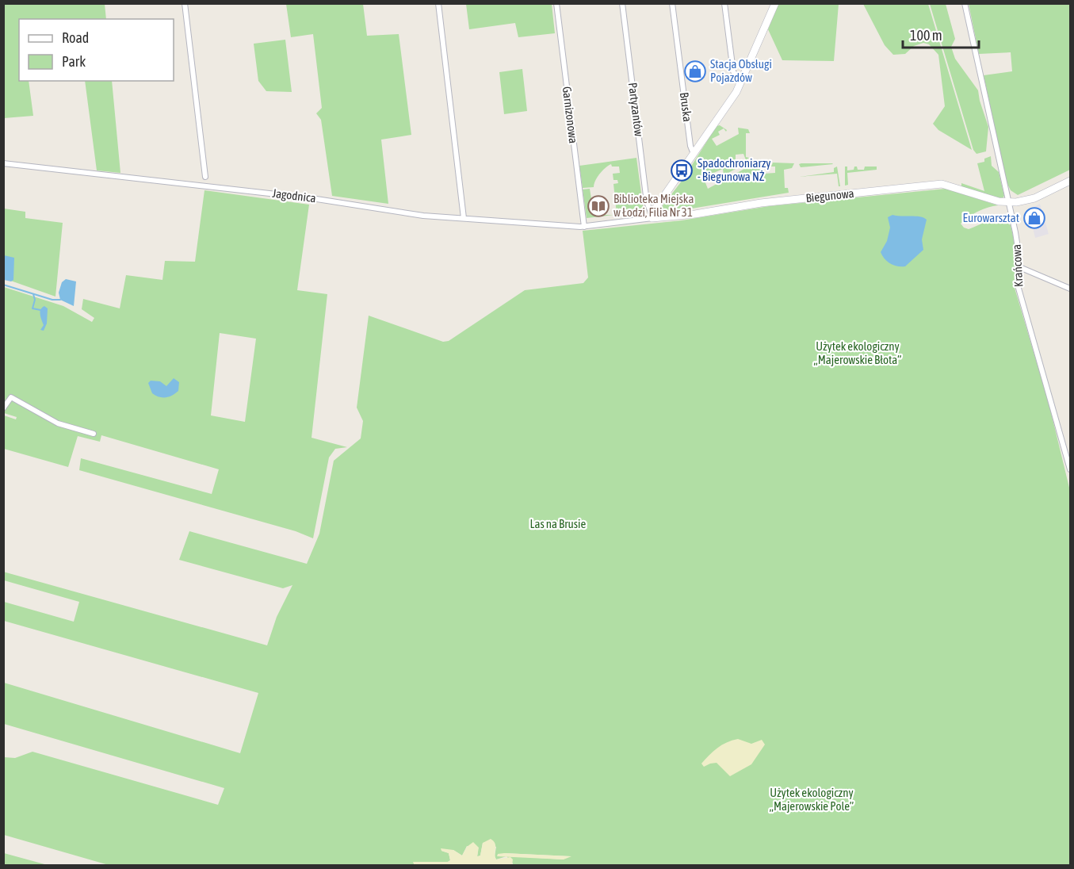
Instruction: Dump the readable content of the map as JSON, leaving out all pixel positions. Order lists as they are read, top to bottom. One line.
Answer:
{"streets":{"street":["Bruska","Partyzantów","Garnizonowa","Jagodnica","Biegunowa","Krańcowa"]},"crossings":[["Partyzantów","Biegunowa"],["Garnizonowa","Jagodnica"],["Garnizonowa","Biegunowa"],["Jagodnica","Biegunowa"],["Biegunowa","Krańcowa"]],"parks":["Użytek ekologiczny „Majerowskie Błota”","Las na Brusie","Użytek ekologiczny „Majerowskie Pole”"],"places":{"shop":["Stacja Obsługi Pojazdów","Eurowarsztat"],"bus stop":["Spadochroniarzy - Biegunowa NŻ"],"library":["Biblioteka Miejska w Łodzi, Filia Nr 31"]},"legend":["Road","Park"],"scale_bar":"100 m"}
